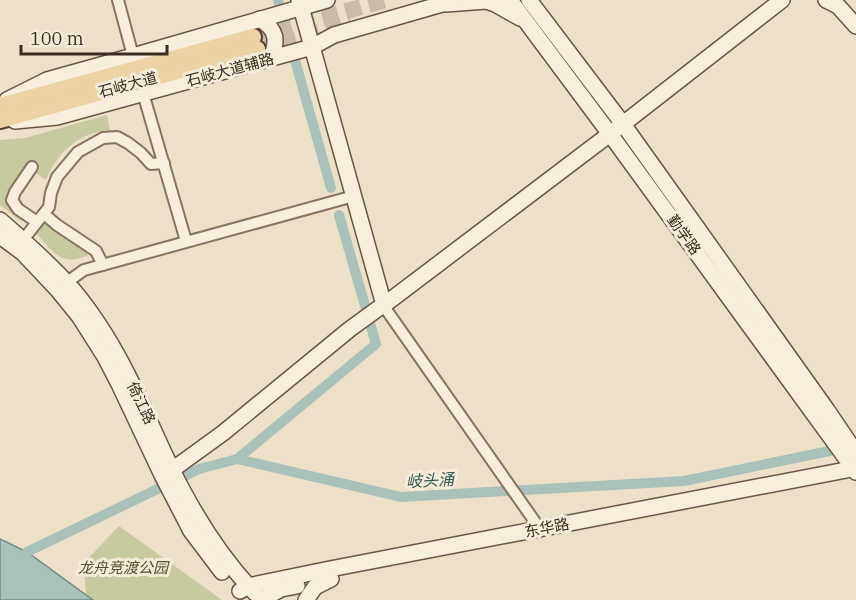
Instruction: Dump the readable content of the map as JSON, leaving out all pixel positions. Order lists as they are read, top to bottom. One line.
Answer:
{"streets":{"main road":["石岐大道辅路","石岐大道","勤学路","倚江路","东华路"]},"crossings":[["石岐大道辅路","石岐大道"],["勤学路","东华路"],["倚江路","东华路"]],"water":["岐头涌"],"parks":["龙舟竞渡公园"],"scale_bar":"100 m"}
